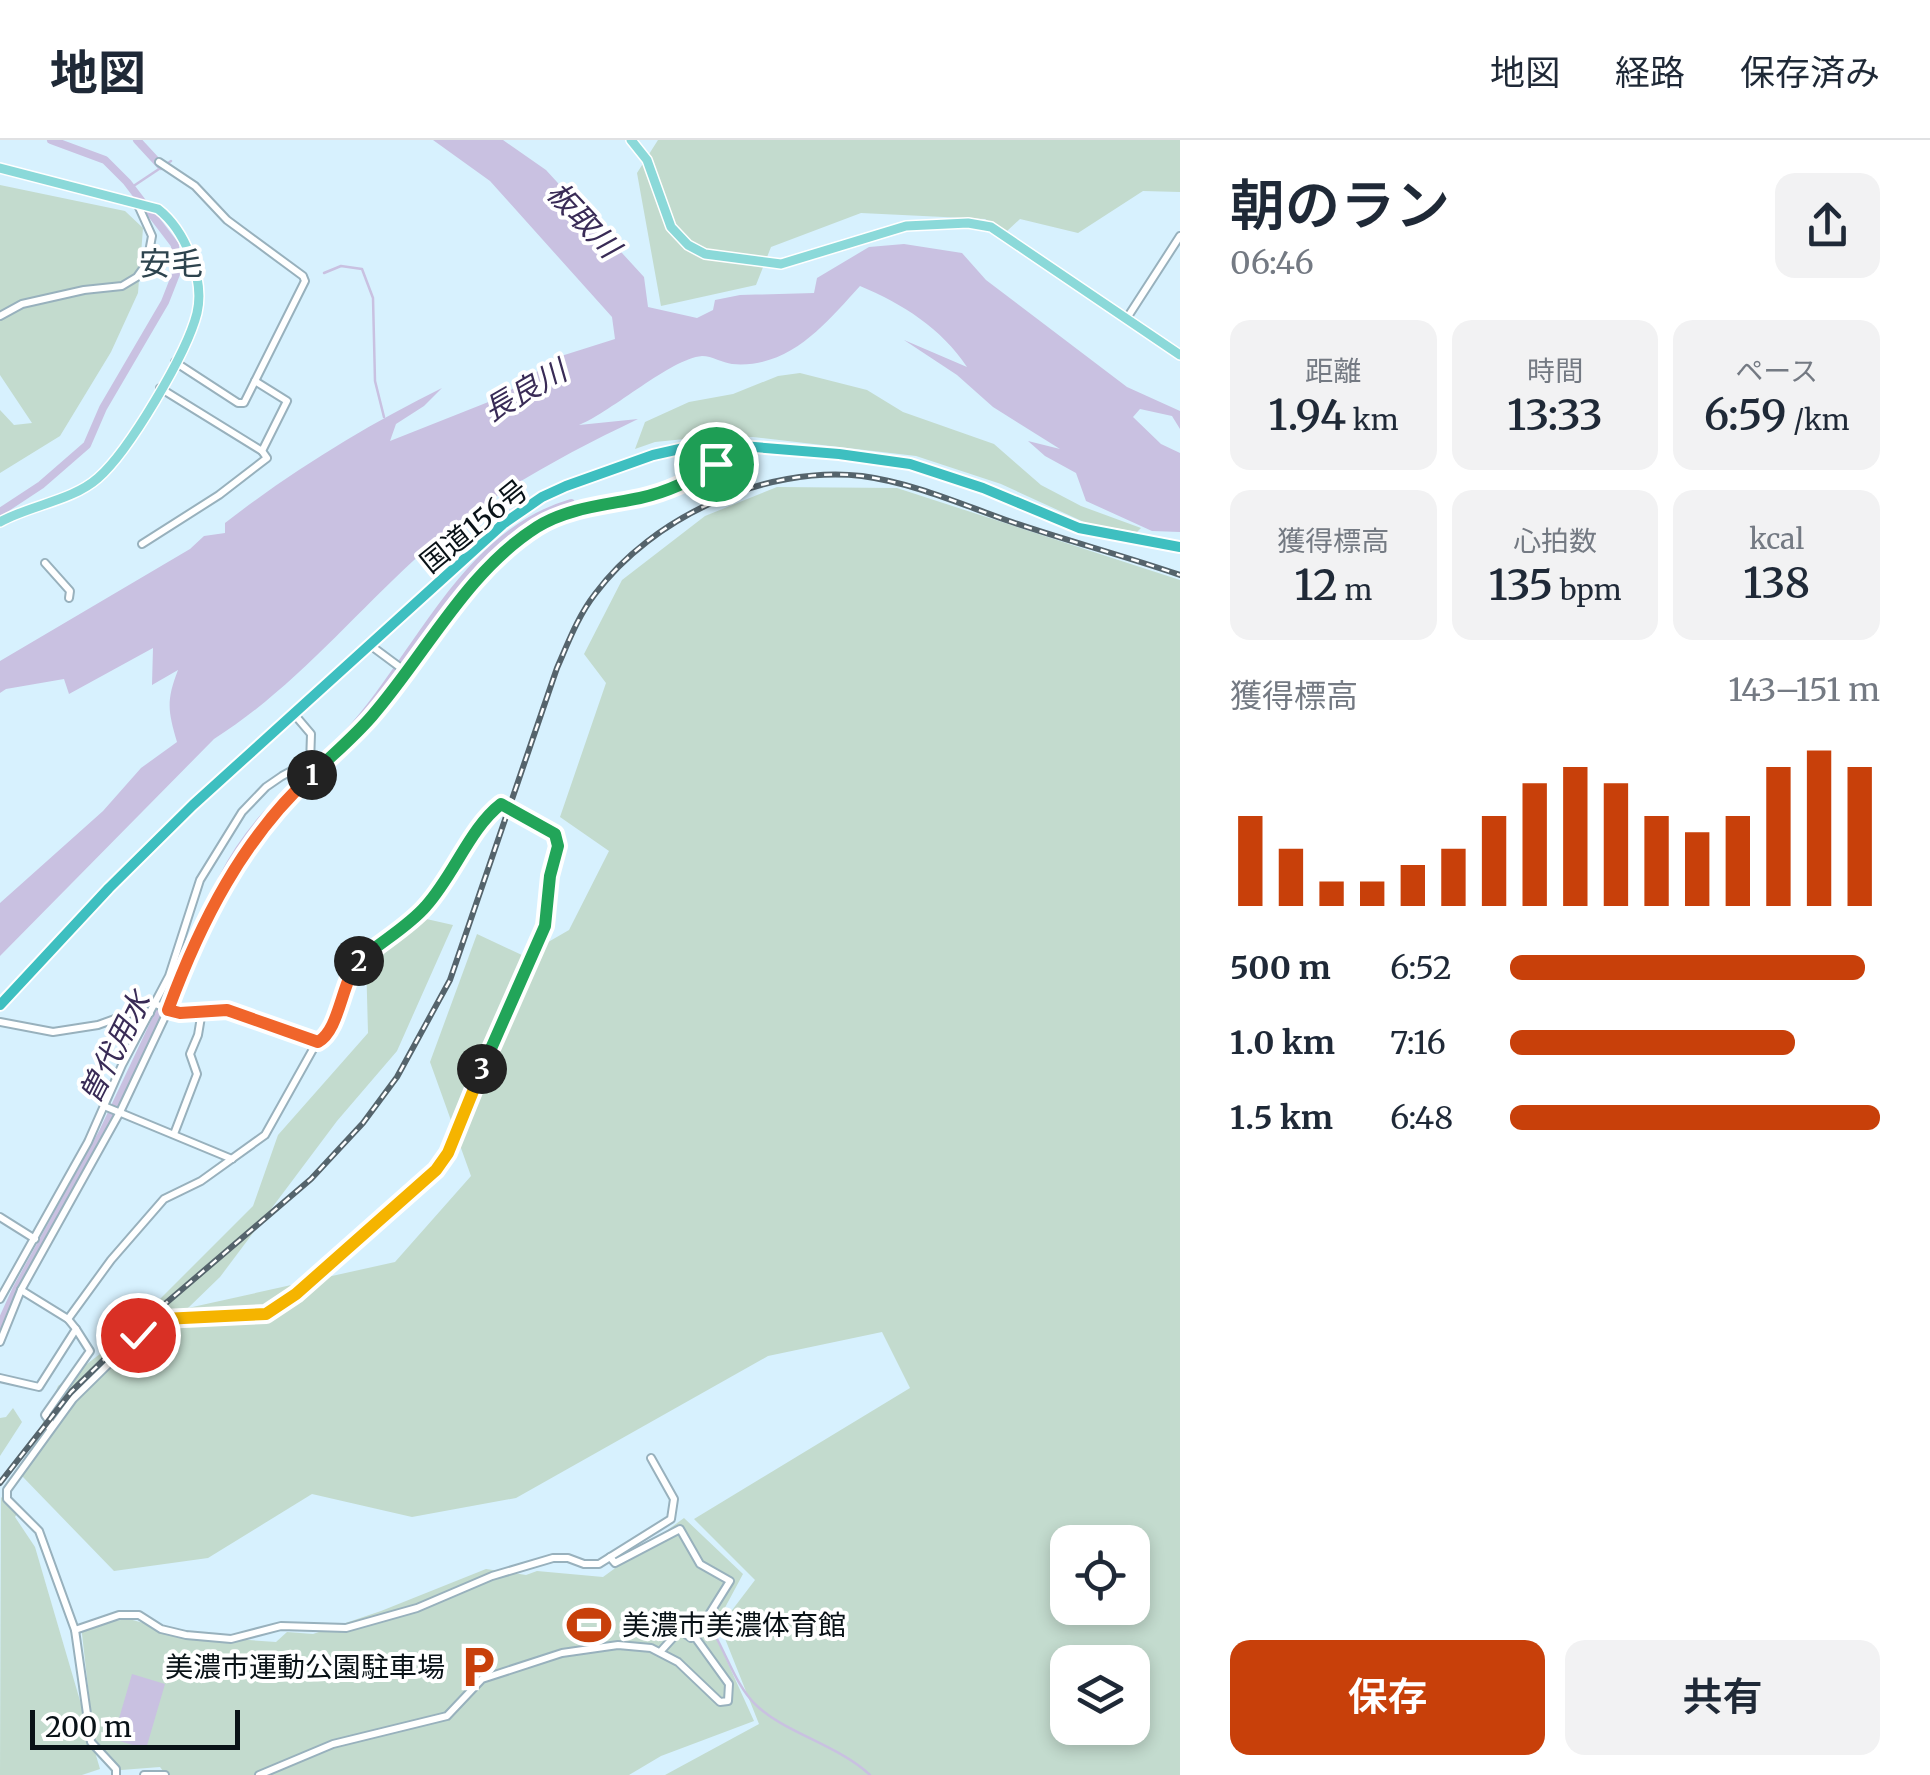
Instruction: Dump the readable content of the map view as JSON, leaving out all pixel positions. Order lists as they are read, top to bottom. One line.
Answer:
{"streets":{"highway":["国道156号"]},"districts":["安毛"],"water":["板取川","長良川","曽代用水"],"places":{"sports":["美濃市美濃体育館"],"parking":["美濃市運動公園駐車場"]},"scale_bar":"200 m","page":{"header":"地図","nav":["地図","経路","保存済み"],"heading":["朝のラン","06:46"],"stats":[["距離","1.94 km"],["時間","13:33"],["ペース","6:59 /km"],["獲得標高","12 m"],["心拍数","135 bpm"],["kcal","138"]],"chart":["獲得標高","143–151 m"],"pins":["1","2","3"],"list":[{"name":"500 m","note":"6:52"},{"name":"1.0 km","note":"7:16"},{"name":"1.5 km","note":"6:48"}],"buttons":["保存","共有"],"scale":"200 m"}}
